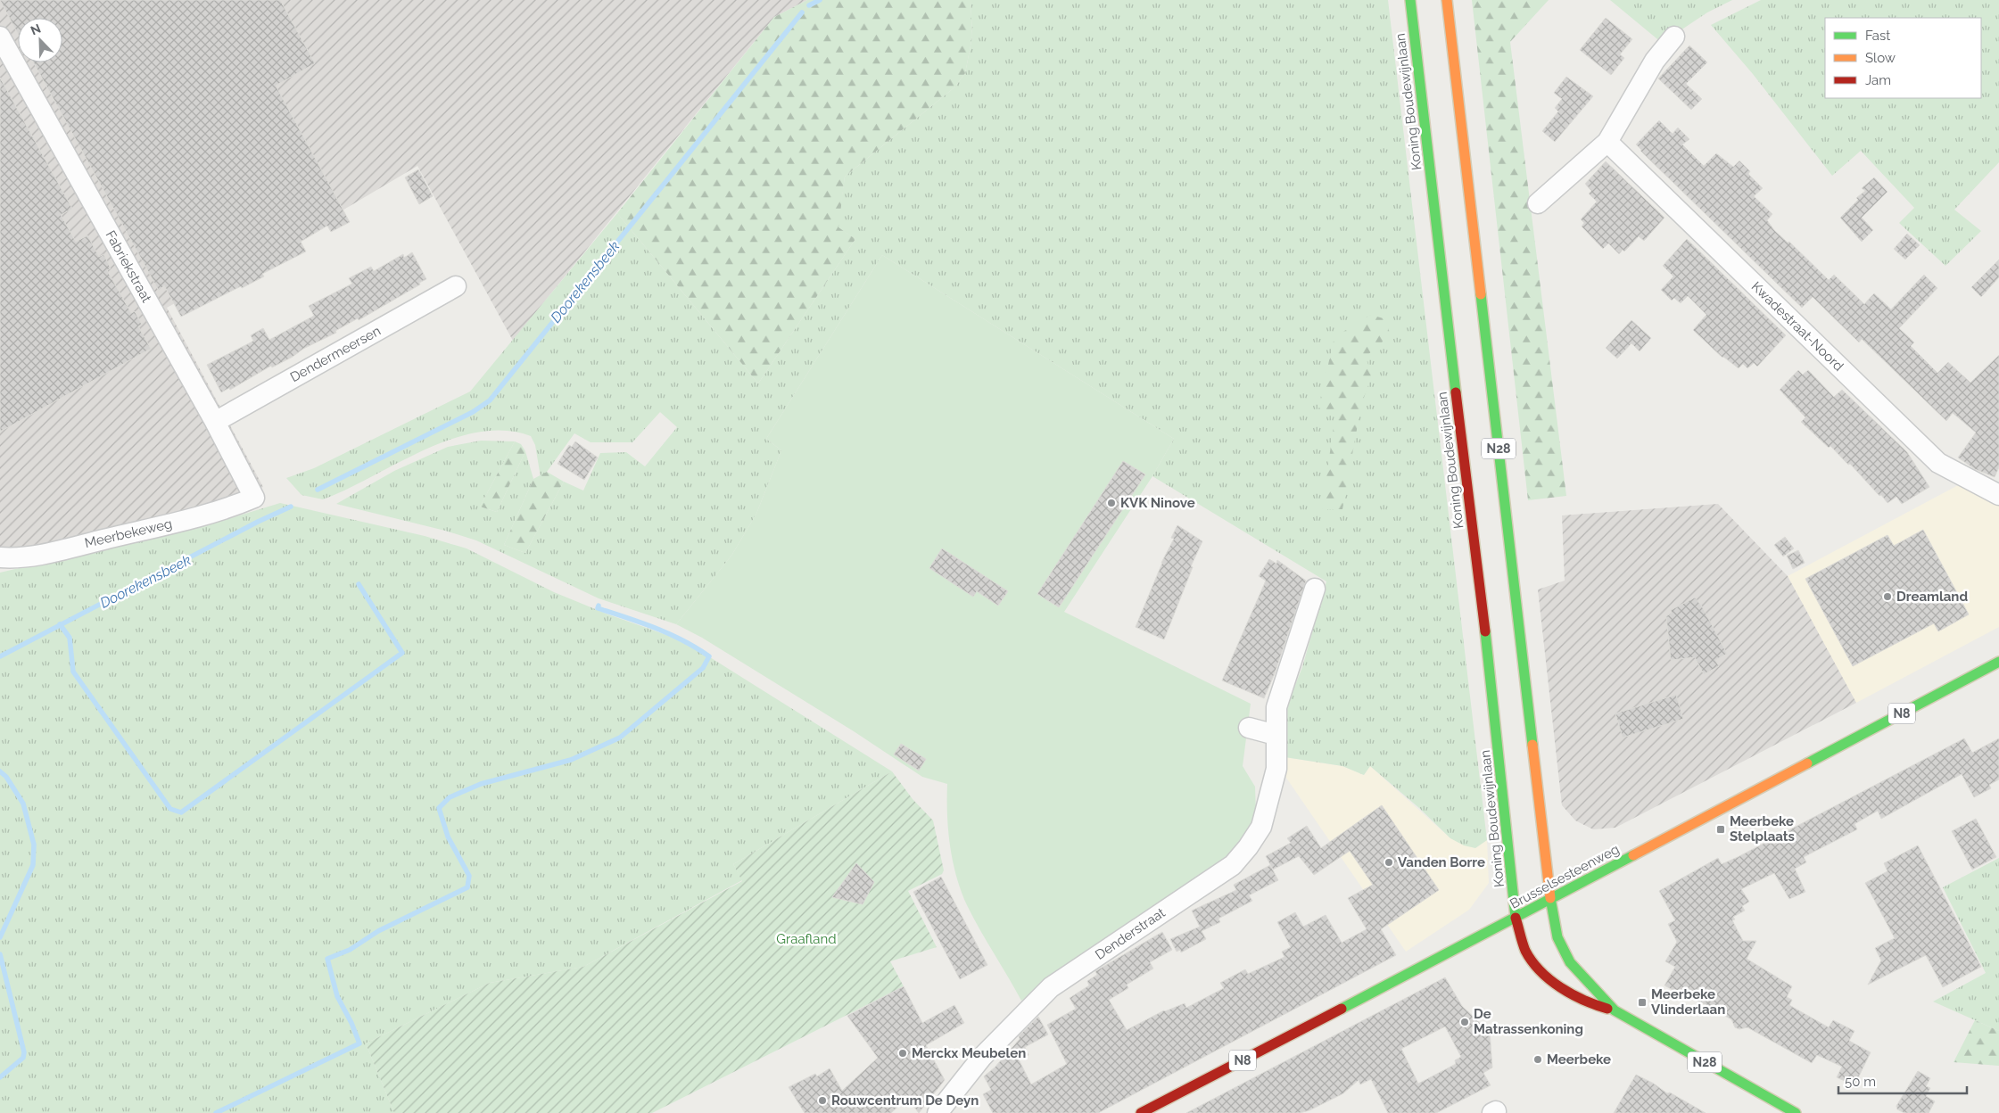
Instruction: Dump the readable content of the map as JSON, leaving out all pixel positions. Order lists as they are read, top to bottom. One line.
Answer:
{"streets":{"main road":["Koning Boudewijnlaan","N28","N8","Brusselsesteenweg"],"street":["Fabriekstraat","Kwadestraat-Noord","Dendermeersen","Meerbekeweg","Denderstraat"]},"crossings":[["Koning Boudewijnlaan","N28"],["Koning Boudewijnlaan","Brusselsesteenweg"],["Fabriekstraat","Dendermeersen"],["Fabriekstraat","Meerbekeweg"],["N28","Brusselsesteenweg"]],"water":["Doorekensbeek"],"parks":["Graafland"],"places":{"other":["KVK Ninove","Dreamland","Vanden Borre","De Matrassenkoning","Merckx Meubelen","Meerbeke","Rouwcentrum De Deyn"],"transit":["Meerbeke Stelplaats","Meerbeke Vlinderlaan"]},"legend":["Fast","Slow","Jam"],"scale_bar":"50 m","north":"top left"}
